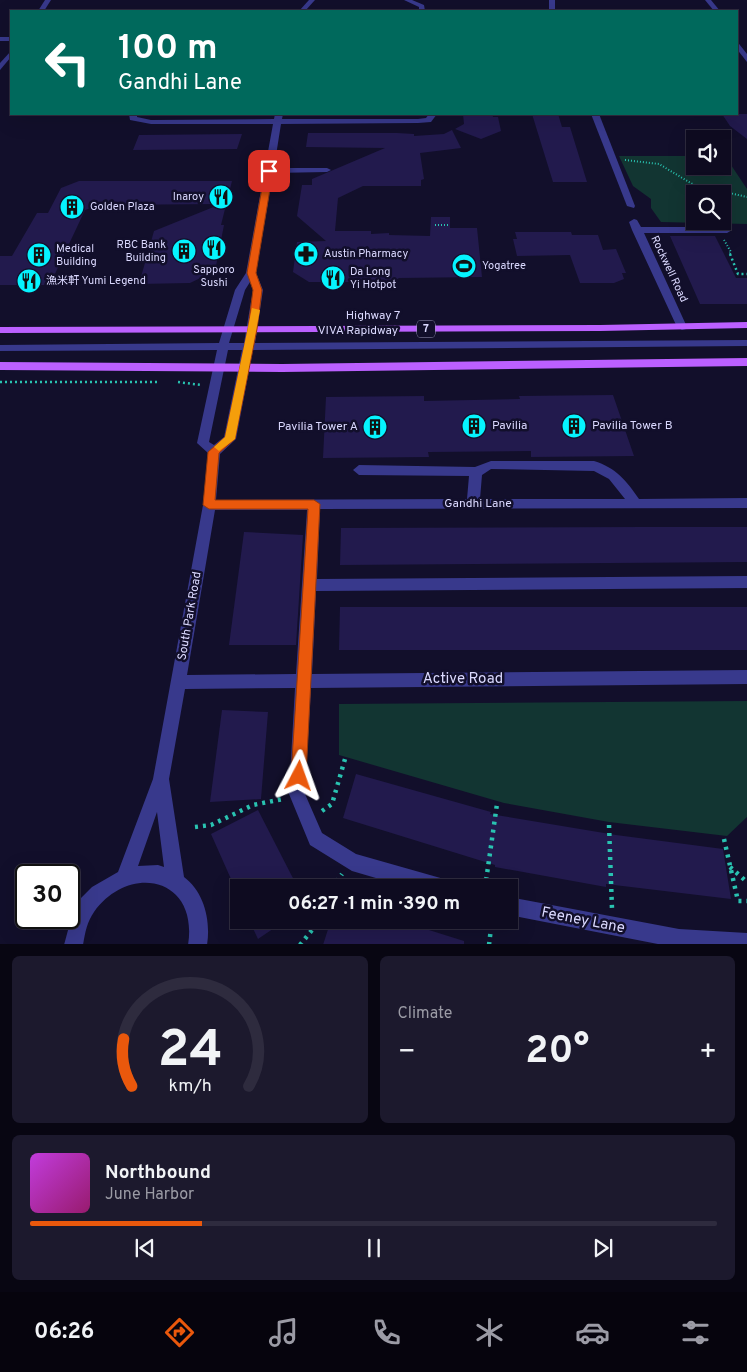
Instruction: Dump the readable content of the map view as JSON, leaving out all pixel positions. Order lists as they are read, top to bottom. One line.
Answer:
{"streets":{"main road":["Highway 7","7"],"street":["Rockwell Road","VIVA Rapidway","Gandhi Lane","South Park Road","Active Road","Feeney Lane"]},"crossings":[["Rockwell Road","Highway 7"],["Highway 7","South Park Road"],["VIVA Rapidway","South Park Road"],["Gandhi Lane","South Park Road"],["South Park Road","Active Road"]],"places":{"restaurant":["Inaroy","Sapporo Sushi","Da Long Yi Hotpot","漁米軒 Yumi Legend"],"building":["Golden Plaza","RBC Bank Building","Medical Building","Pavilia","Pavilia Tower B","Pavilia Tower A"],"pharmacy":["Austin Pharmacy"],"sports":["Yogatree"]},"page":{"turn":["100 m","Gandhi Lane"],"limit":"30","trip":"06:27 · 1 min · 390 m","tile":"Climate","heat":["−","20°","+"],"song":["Northbound","June Harbor"],"tabs":"06:26","gauge":["24","km/h"]}}
